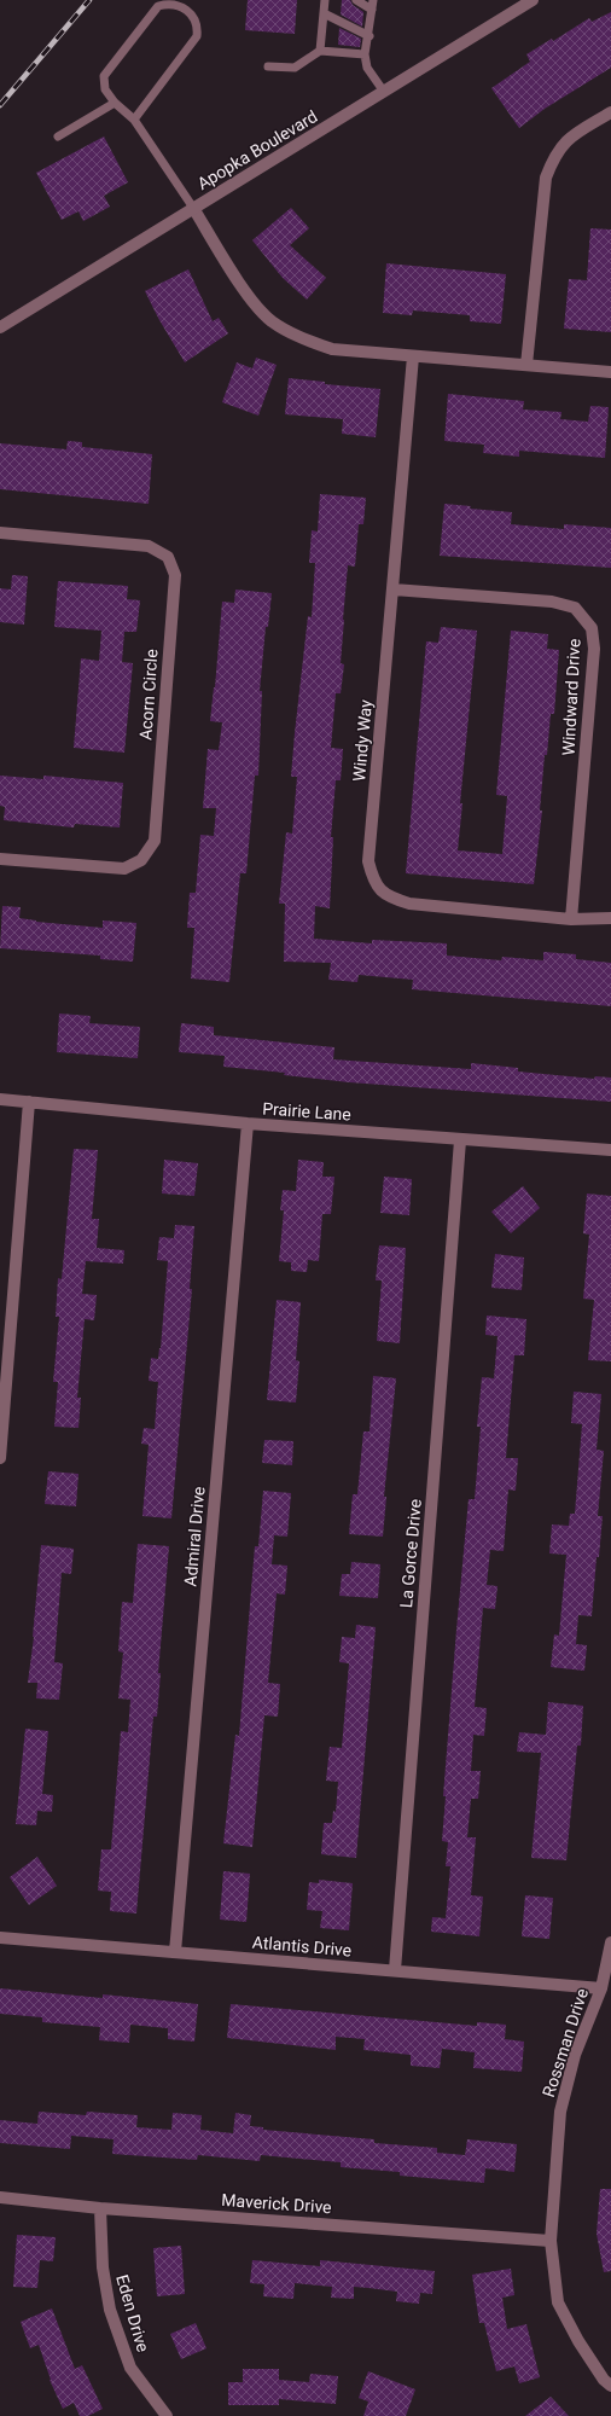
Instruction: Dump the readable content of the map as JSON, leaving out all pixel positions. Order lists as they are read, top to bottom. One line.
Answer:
{"streets":{"street":["Apopka Boulevard","Acorn Circle","Windward Drive","Windy Way","Prairie Lane","Admiral Drive","La Gorce Drive","Atlantis Drive","Rossman Drive","Maverick Drive","Eden Drive"]},"crossings":[["Windward Drive","Windy Way"],["Prairie Lane","Admiral Drive"],["Prairie Lane","La Gorce Drive"],["Admiral Drive","Atlantis Drive"],["La Gorce Drive","Atlantis Drive"],["Atlantis Drive","Rossman Drive"],["Rossman Drive","Maverick Drive"],["Maverick Drive","Eden Drive"]]}
